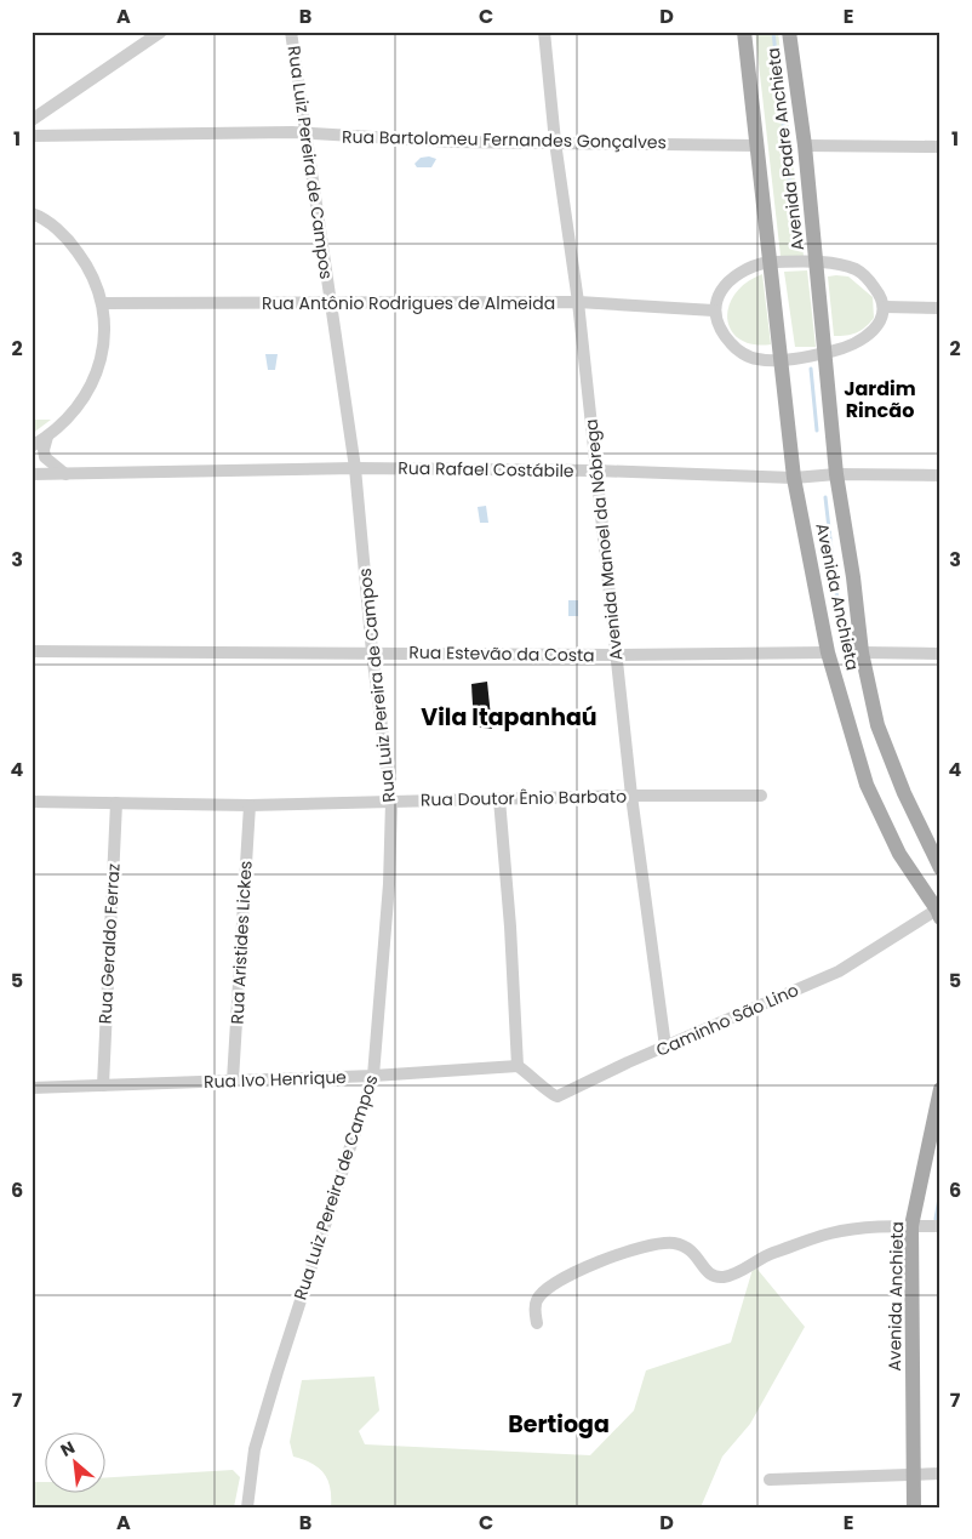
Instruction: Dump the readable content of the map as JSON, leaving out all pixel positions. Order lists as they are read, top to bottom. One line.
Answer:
{"streets":{"main road":["Avenida Padre Anchieta","Avenida Anchieta"],"street":["Rua Bartolomeu Fernandes Gonçalves","Rua Luiz Pereira de Campos","Rua Antônio Rodrigues de Almeida","Rua Rafael Costábile","Avenida Manoel da Nóbrega","Rua Estevão da Costa","Rua Doutor Ênio Barbato","Rua Aristides Lickes","Rua Geraldo Ferraz","Caminho São Lino","Rua Ivo Henrique"]},"crossings":[["Rua Bartolomeu Fernandes Gonçalves","Avenida Padre Anchieta"],["Rua Bartolomeu Fernandes Gonçalves","Rua Luiz Pereira de Campos"],["Rua Bartolomeu Fernandes Gonçalves","Avenida Manoel da Nóbrega"],["Avenida Padre Anchieta","Avenida Anchieta"],["Rua Luiz Pereira de Campos","Rua Antônio Rodrigues de Almeida"],["Rua Luiz Pereira de Campos","Rua Rafael Costábile"],["Rua Luiz Pereira de Campos","Rua Estevão da Costa"],["Rua Luiz Pereira de Campos","Rua Doutor Ênio Barbato"],["Rua Luiz Pereira de Campos","Rua Ivo Henrique"],["Rua Antônio Rodrigues de Almeida","Avenida Manoel da Nóbrega"],["Rua Rafael Costábile","Avenida Manoel da Nóbrega"],["Rua Rafael Costábile","Avenida Anchieta"],["Avenida Manoel da Nóbrega","Rua Estevão da Costa"],["Avenida Manoel da Nóbrega","Rua Doutor Ênio Barbato"],["Avenida Manoel da Nóbrega","Caminho São Lino"],["Avenida Anchieta","Rua Estevão da Costa"],["Avenida Anchieta","Caminho São Lino"],["Rua Doutor Ênio Barbato","Rua Aristides Lickes"],["Rua Doutor Ênio Barbato","Rua Geraldo Ferraz"],["Rua Aristides Lickes","Rua Ivo Henrique"],["Rua Geraldo Ferraz","Rua Ivo Henrique"],["Caminho São Lino","Rua Ivo Henrique"]],"districts":["Jardim Rincão","Vila Itapanhaú","Bertioga"],"north":"top left","grid":{"columns":["A","B","C","D","E"],"rows":["1","2","3","4","5","6","7"]}}
